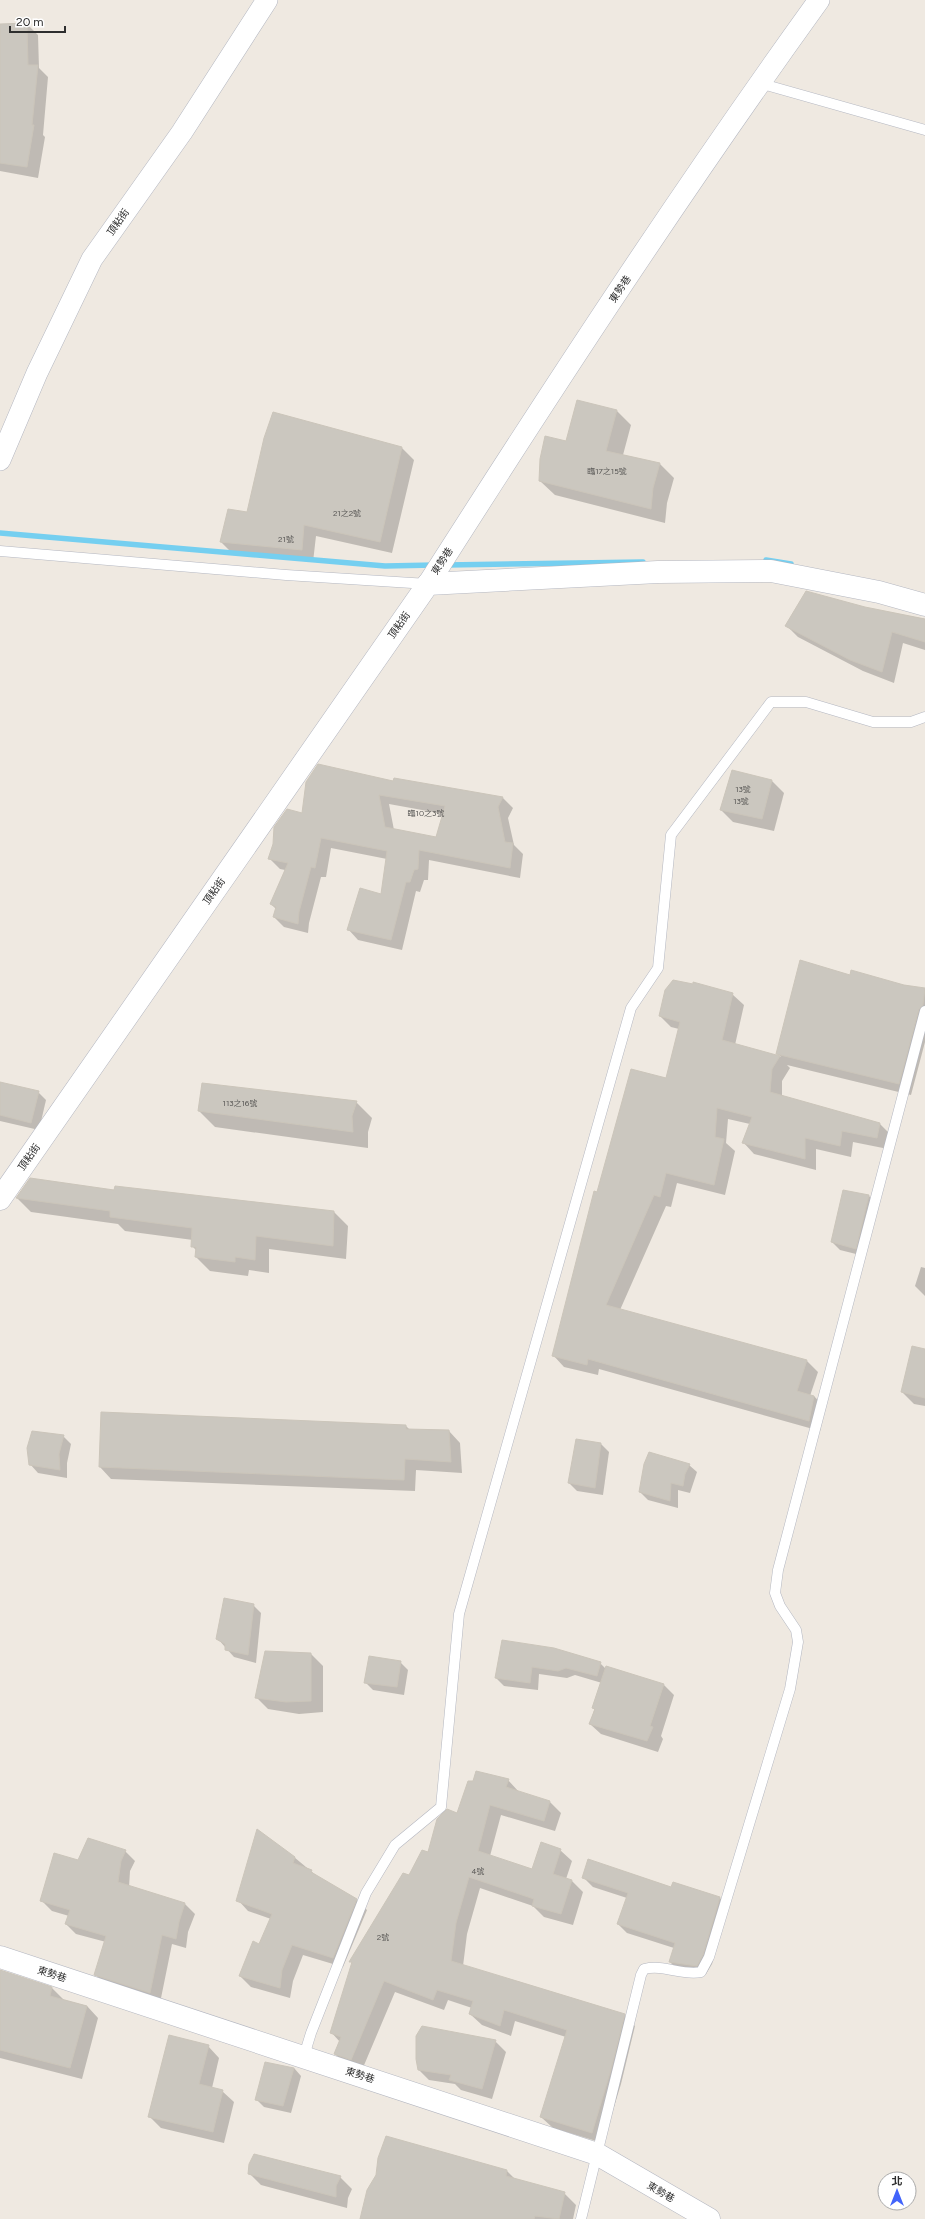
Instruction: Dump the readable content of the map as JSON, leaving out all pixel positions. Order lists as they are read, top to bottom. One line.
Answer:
{"streets":{"street":["頂粘街","東勢巷"]},"crossings":[["頂粘街","東勢巷"]],"house_numbers":["臨17之15號","21之2號","21號","13號","13號","臨10之3號","113之16號","4號","2號"],"scale_bar":"20 m","north":"top"}
